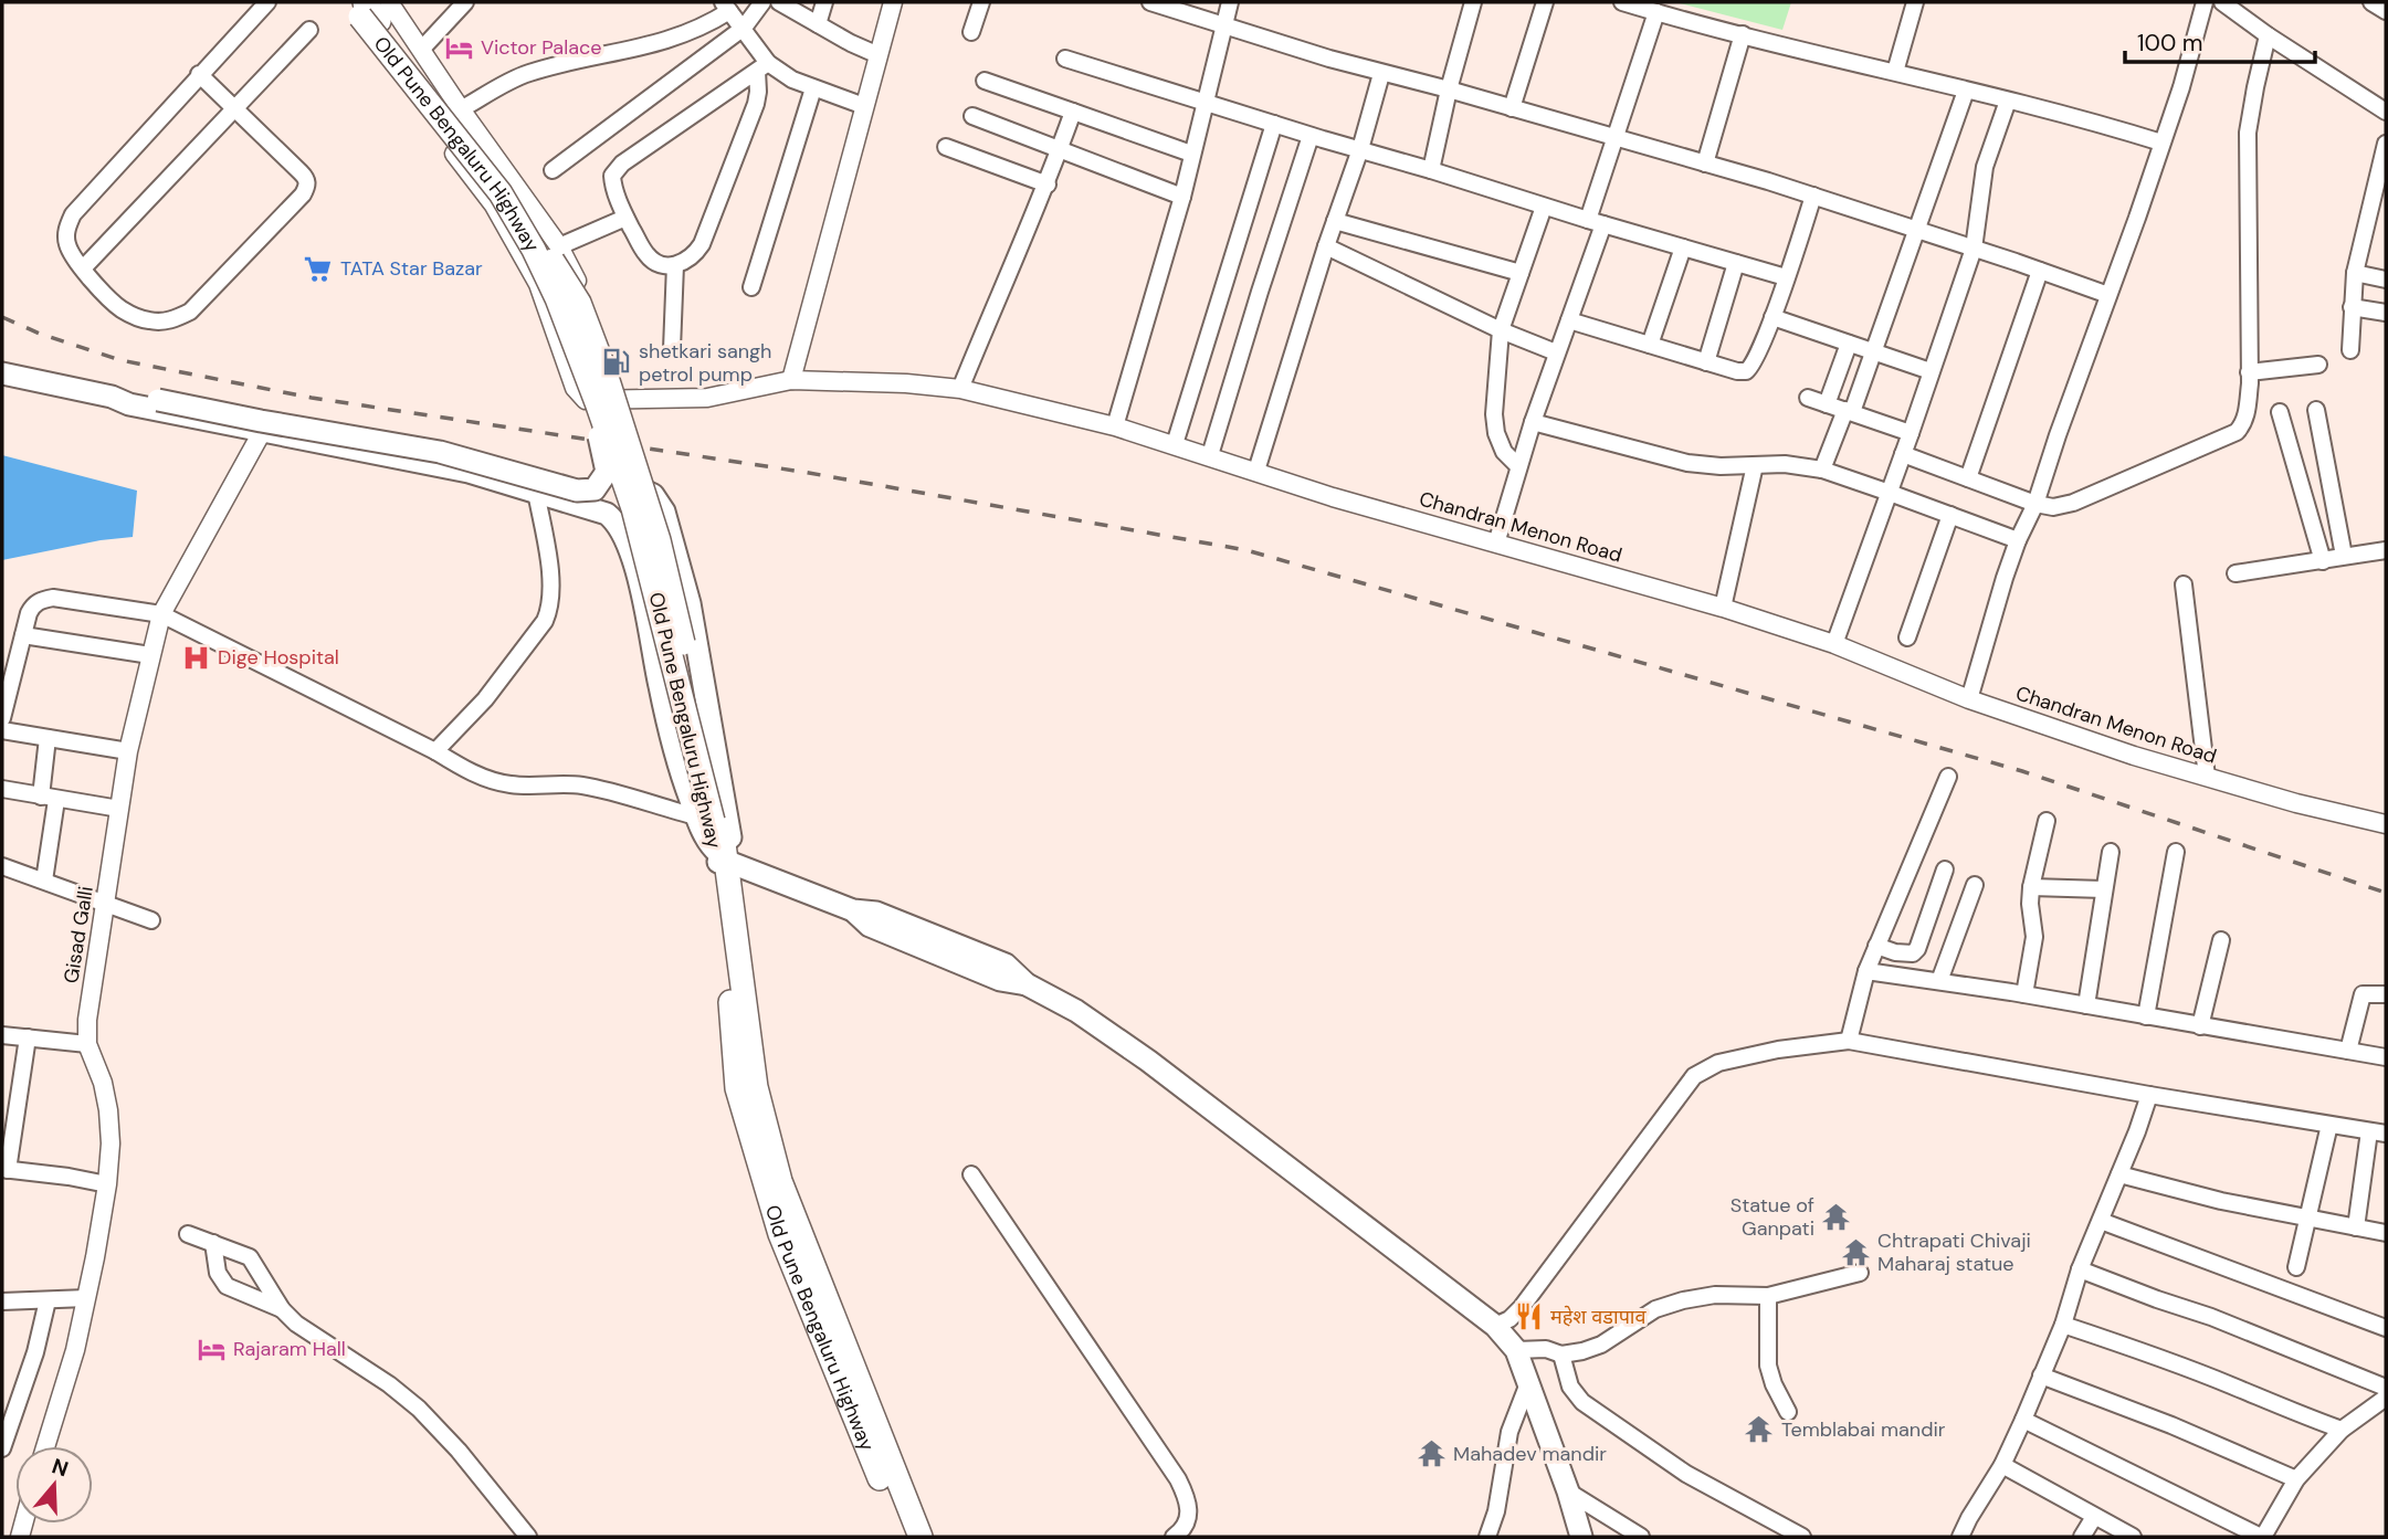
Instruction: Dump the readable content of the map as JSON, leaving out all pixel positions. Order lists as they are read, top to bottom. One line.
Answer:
{"streets":{"main road":["Old Pune Bengaluru Highway"],"street":["Chandran Menon Road","Gisad Galli"]},"crossings":[["Old Pune Bengaluru Highway","Chandran Menon Road"]],"places":{"hotel":["Victor Palace","Rajaram Hall"],"supermarket":["TATA Star Bazar"],"fuel station":["shetkari sangh petrol pump"],"hospital":["Dige Hospital"],"temple":["Statue of Ganpati","Chtrapati Chivaji Maharaj statue","Temblabai mandir","Mahadev mandir"],"restaurant":["महेश वडापाव"]},"scale_bar":"100 m","north":"top"}
